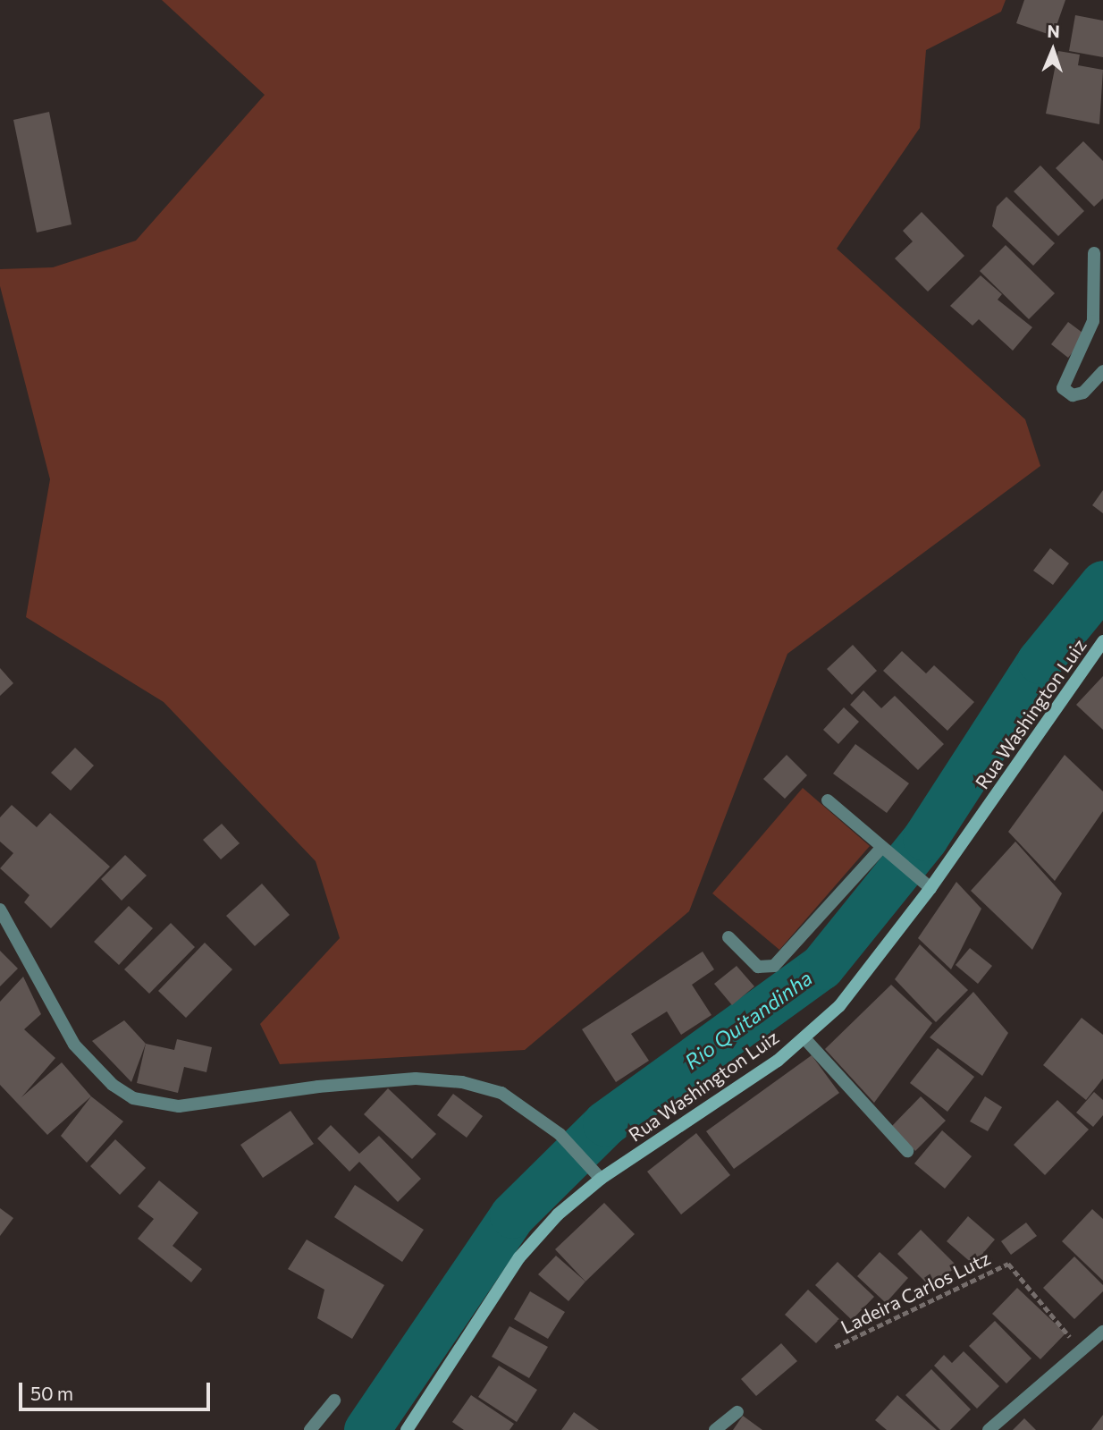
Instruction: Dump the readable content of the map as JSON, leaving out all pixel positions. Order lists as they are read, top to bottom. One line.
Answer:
{"streets":{"main road":["Rua Washington Luiz"],"path":["Ladeira Carlos Lutz"]},"water":["Rio Quitandinha"],"scale_bar":"50 m","north":"top"}
